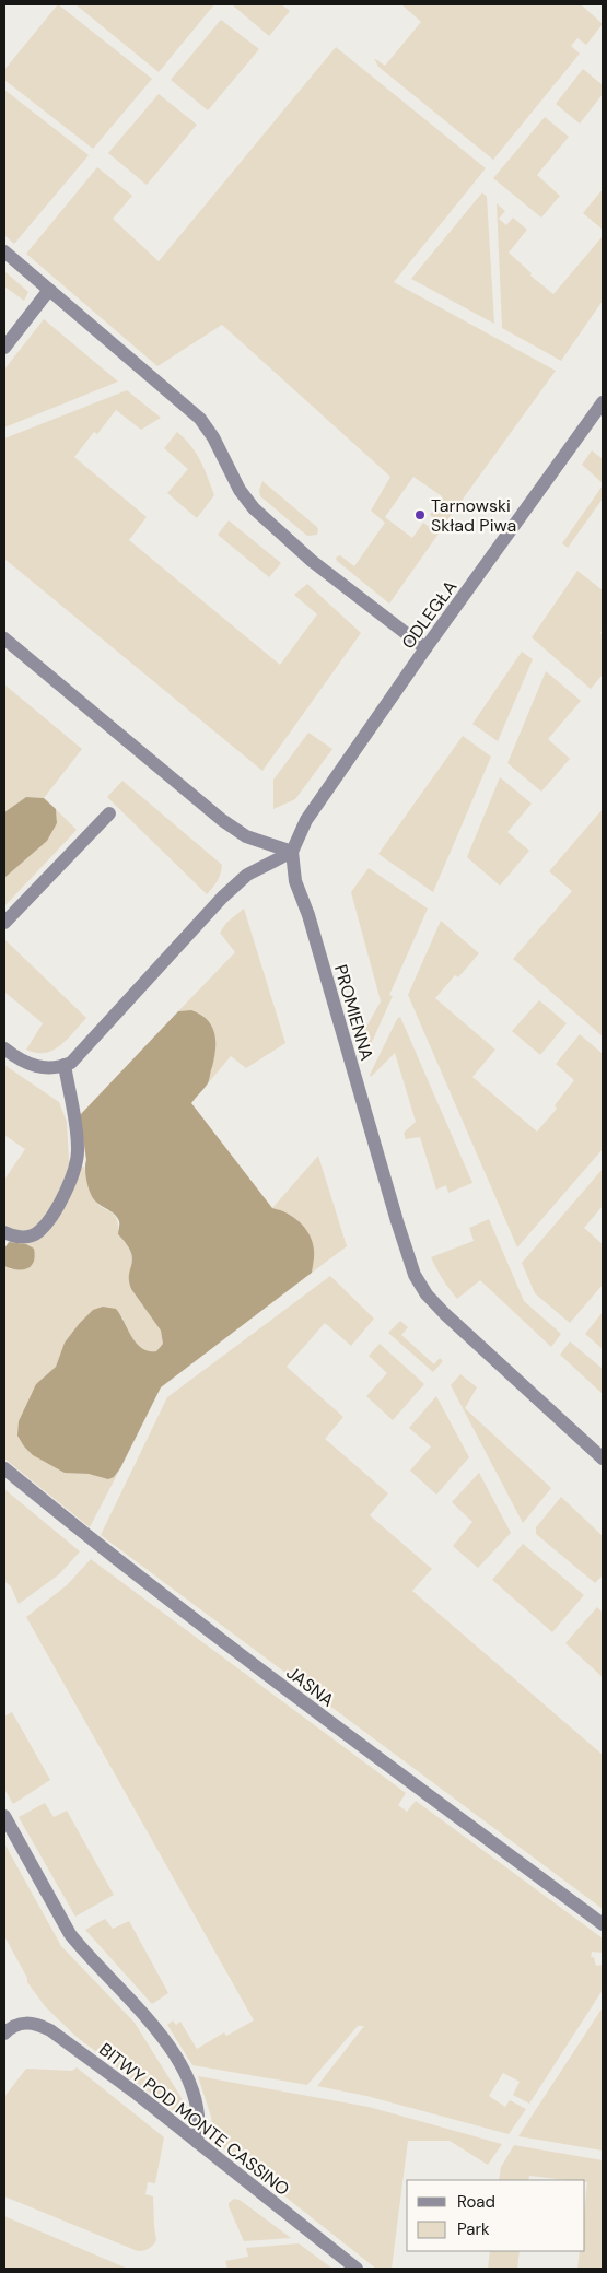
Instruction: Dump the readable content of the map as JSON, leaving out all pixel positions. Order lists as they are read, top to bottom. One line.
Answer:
{"streets":{"street":["ODLEGŁA","PROMIENNA","JASNA","BITWY POD MONTE CASSINO"]},"crossings":[["ODLEGŁA","PROMIENNA"]],"places":["Tarnowski Skład Piwa"],"legend":["Road","Park"]}
